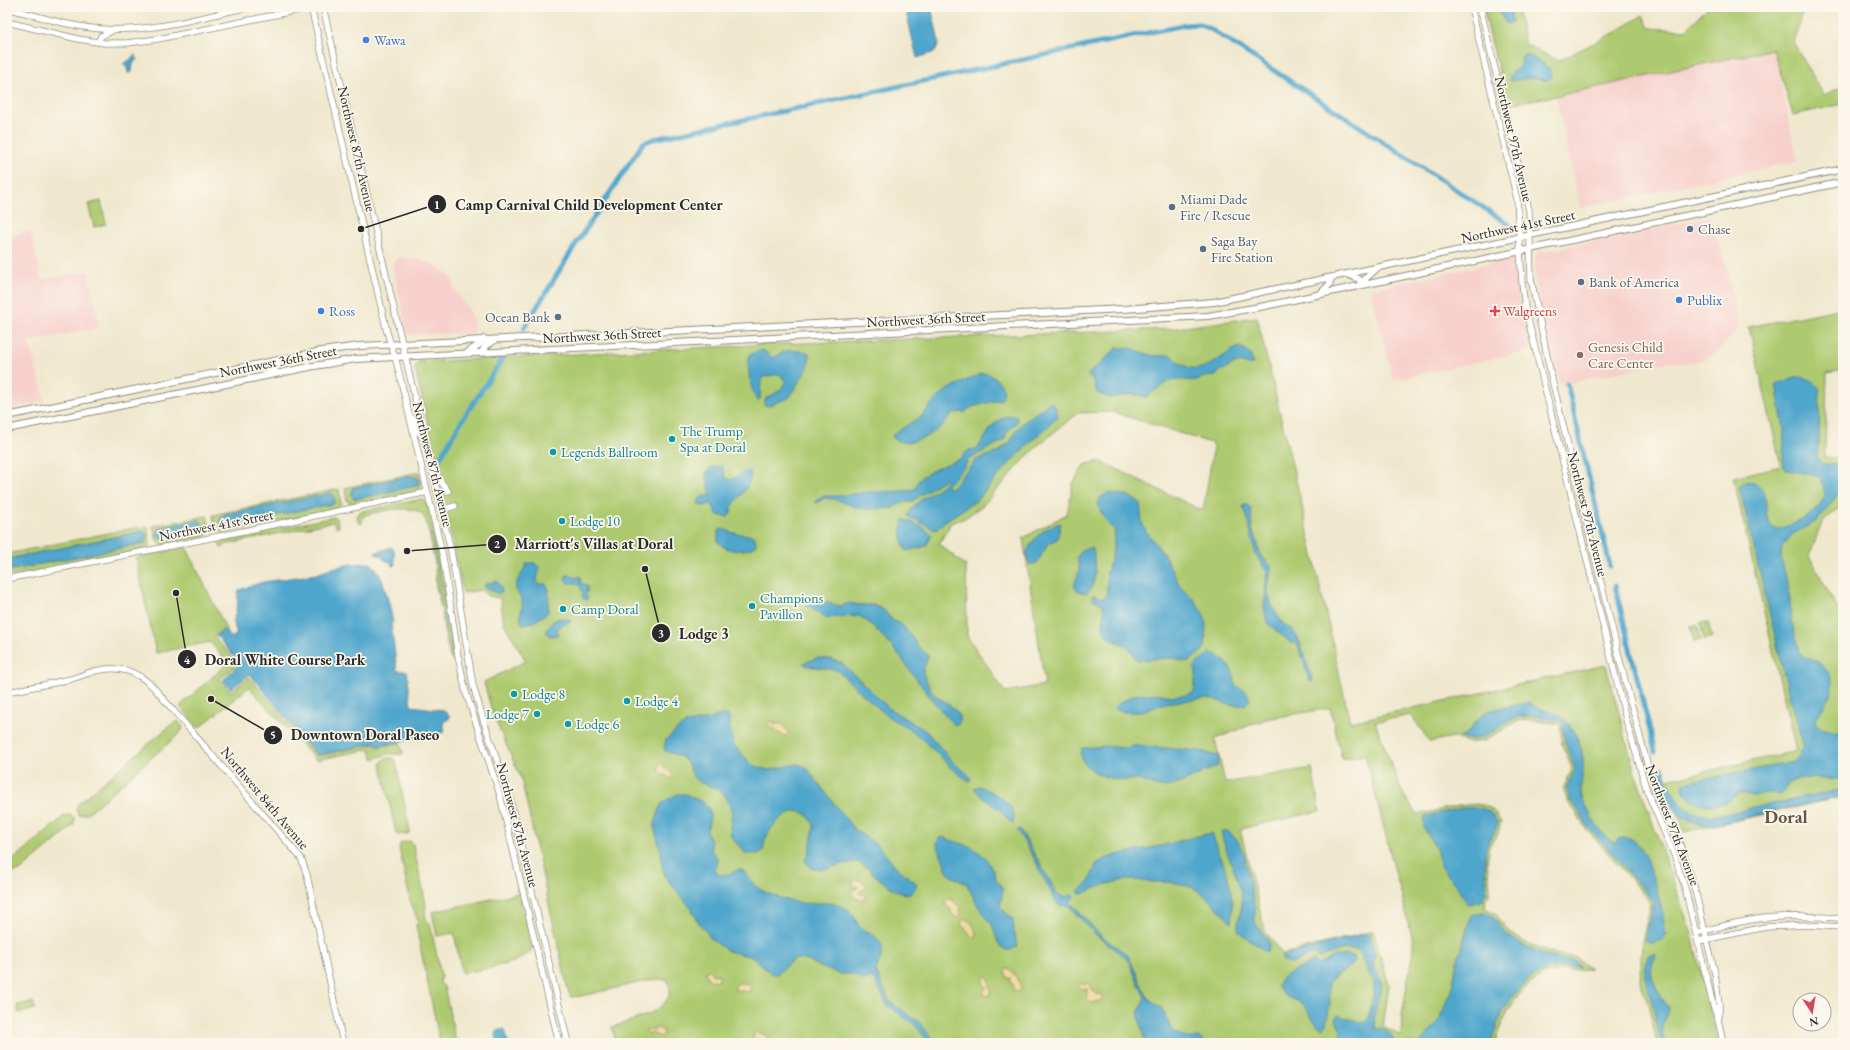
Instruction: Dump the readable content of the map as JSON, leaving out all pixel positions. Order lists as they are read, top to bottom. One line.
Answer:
{"streets":{"main road":["Northwest 41st Street","Northwest 36th Street"],"street":["Northwest 97th Avenue","Northwest 87th Avenue","Northwest 84th Avenue"]},"crossings":[["Northwest 97th Avenue","Northwest 41st Street"],["Northwest 87th Avenue","Northwest 41st Street"],["Northwest 87th Avenue","Northwest 36th Street"],["Northwest 41st Street","Northwest 36th Street"]],"districts":["Doral"],"places":{"other":["Wawa","Miami Dade Fire / Rescue","Camp Carnival Child Development Center","Chase","Saga Bay Fire Station","Bank of America","Publix","Ross","Ocean Bank","Genesis Child Care Center","The Trump Spa at Doral","Legends Ballroom","Lodge 10","Marriott's Villas at Doral","Lodge 3","Doral White Course Park","Champions Pavillon","Camp Doral","Lodge 8","Downtown Doral Paseo","Lodge 4","Lodge 7","Lodge 6"],"health":["Walgreens"]},"north":"bottom"}
